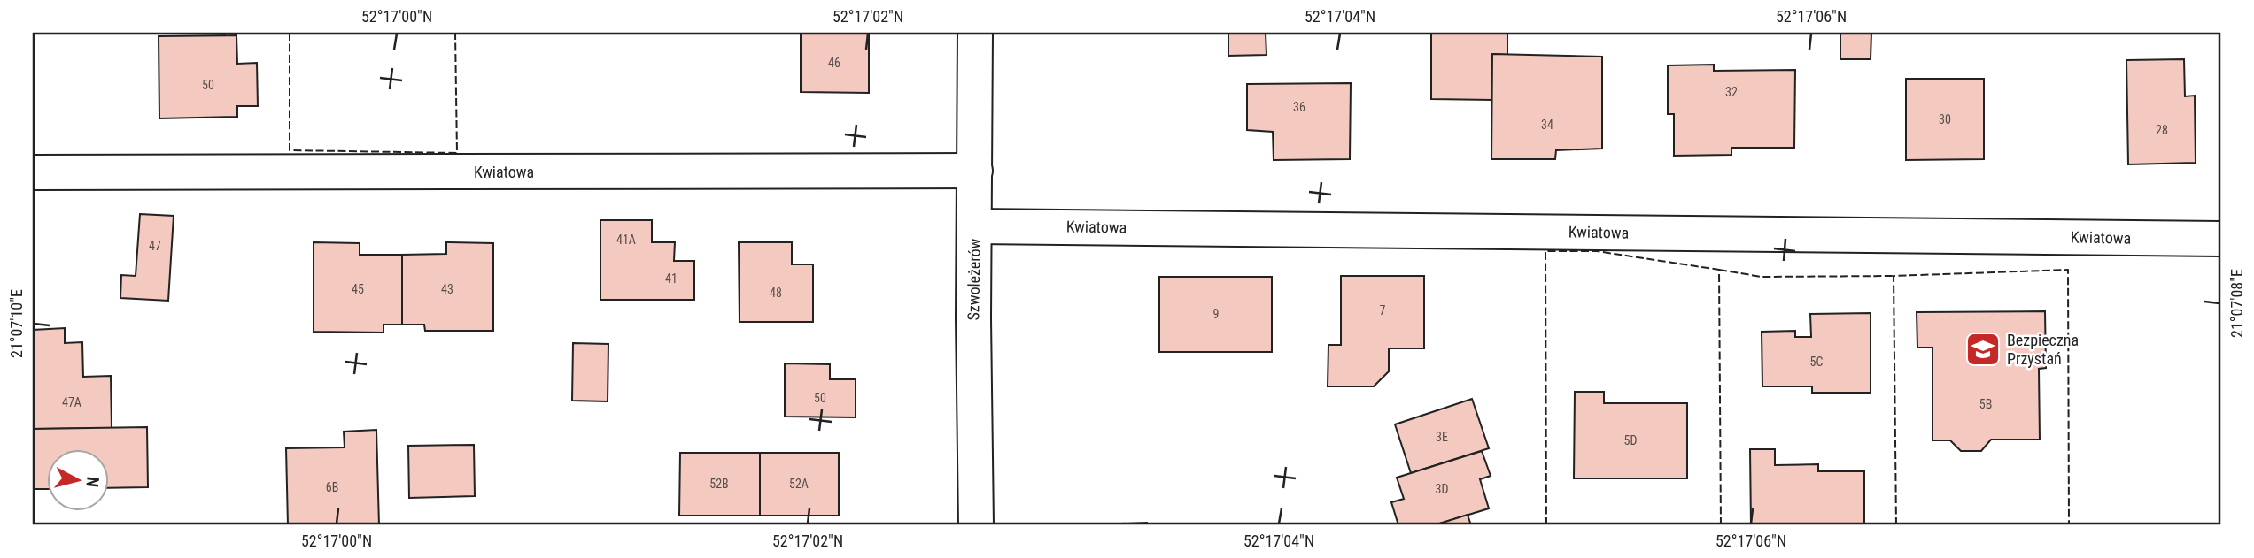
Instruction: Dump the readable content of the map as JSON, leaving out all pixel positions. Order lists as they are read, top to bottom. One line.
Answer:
{"streets":{"street":["Kwiatowa","Szwoleżerów"]},"crossings":[["Kwiatowa","Szwoleżerów"]],"places":{"school or university":["Bezpieczna Przystań"]},"house_numbers":["46","50","32","36","30","34","28","41A","47","41","45","43","48","7","9","5C","50","47A","5B","3E","5D","52B","52A","6B","3D"],"north":"right","coordinates":["52°17'00\"N","52°17'02\"N","52°17'04\"N","52°17'06\"N","21°07'08\"E","21°07'10\"E"]}
